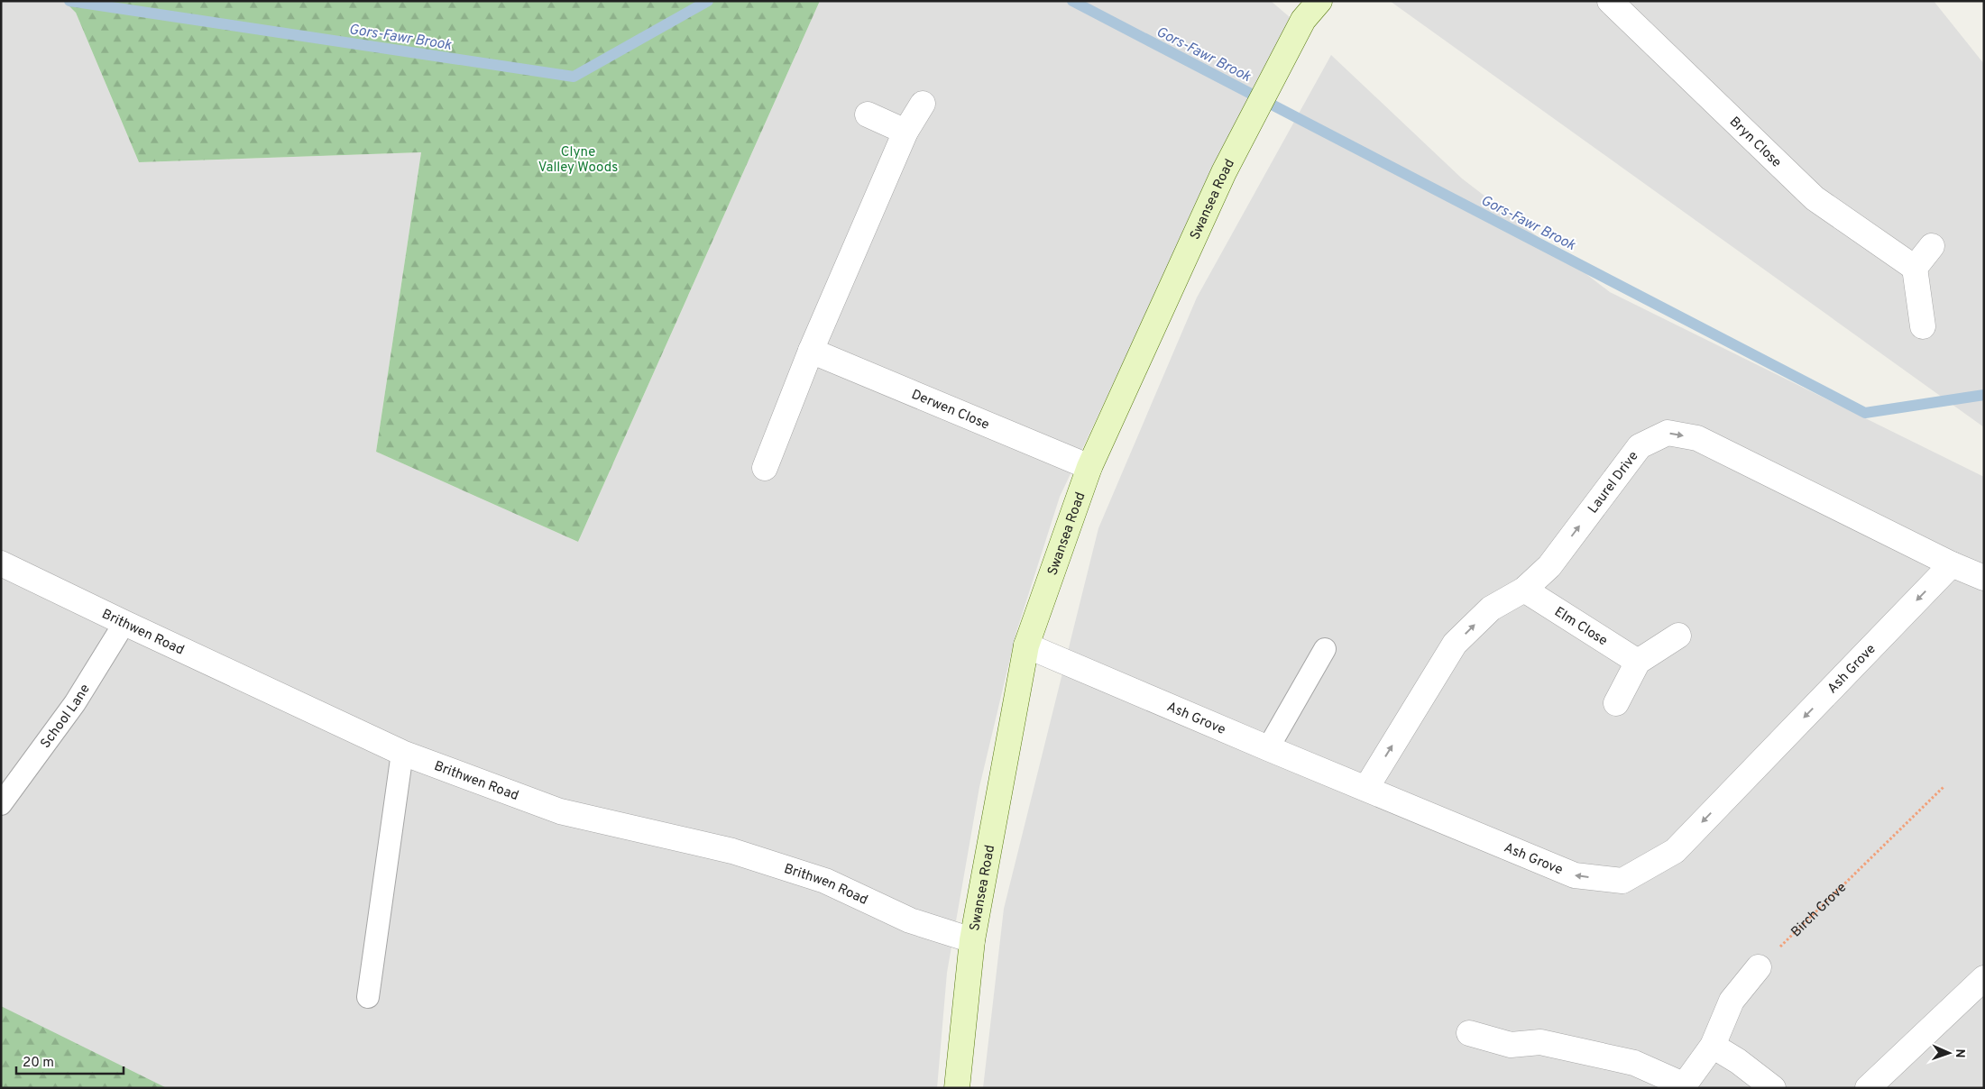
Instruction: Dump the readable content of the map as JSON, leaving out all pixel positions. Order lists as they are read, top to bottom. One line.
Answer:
{"streets":{"main road":["Swansea Road"],"street":["Bryn Close","Derwen Close","Laurel Drive","Elm Close","Brithwen Road","Ash Grove"],"lane":["School Lane"],"path":["Birch Grove"]},"crossings":[["Swansea Road","Derwen Close"],["Swansea Road","Brithwen Road"],["Swansea Road","Ash Grove"],["Laurel Drive","Elm Close"],["Laurel Drive","Ash Grove"],["Brithwen Road","School Lane"]],"one_way":["Ash Grove"],"water":["Gors-Fawr Brook"],"parks":["Clyne Valley Woods"],"scale_bar":"20 m","north":"right"}
